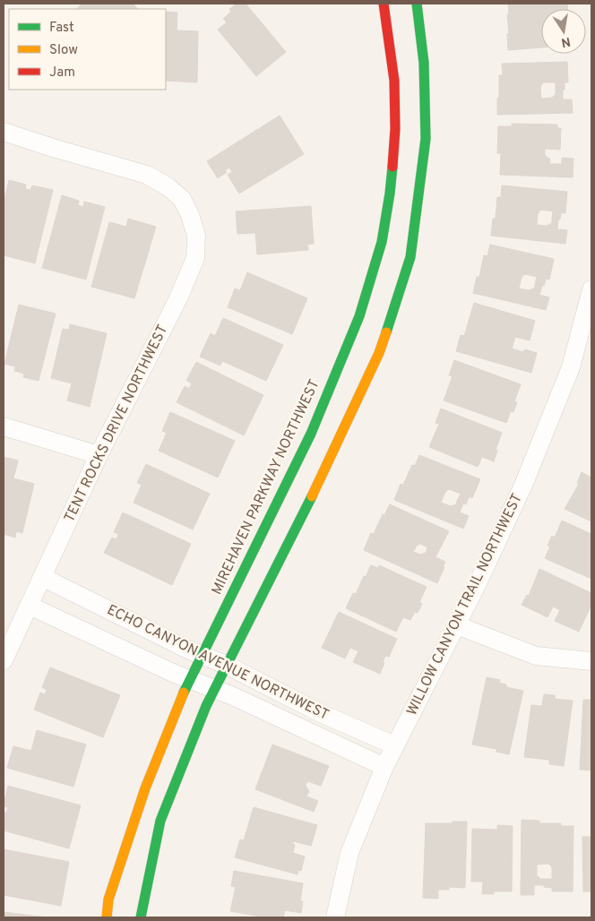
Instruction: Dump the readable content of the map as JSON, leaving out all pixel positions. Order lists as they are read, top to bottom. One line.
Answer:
{"streets":{"street":["TENT ROCKS DRIVE NORTHWEST","MIREHAVEN PARKWAY NORTHWEST","WILLOW CANYON TRAIL NORTHWEST","ECHO CANYON AVENUE NORTHWEST"]},"crossings":[["TENT ROCKS DRIVE NORTHWEST","ECHO CANYON AVENUE NORTHWEST"],["MIREHAVEN PARKWAY NORTHWEST","ECHO CANYON AVENUE NORTHWEST"],["WILLOW CANYON TRAIL NORTHWEST","ECHO CANYON AVENUE NORTHWEST"]],"legend":["Fast","Slow","Jam"],"north":"bottom"}
